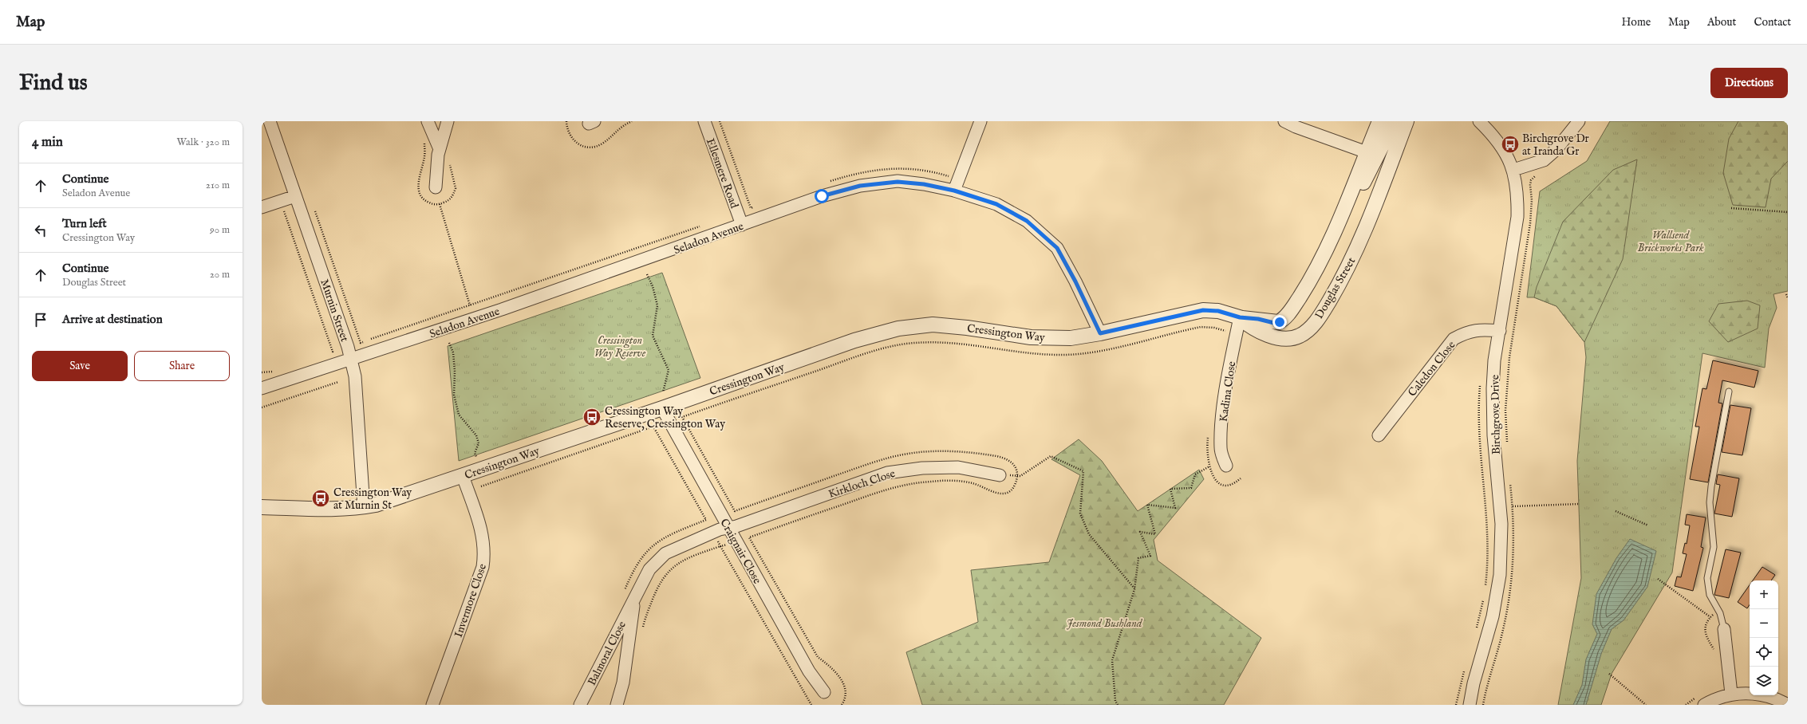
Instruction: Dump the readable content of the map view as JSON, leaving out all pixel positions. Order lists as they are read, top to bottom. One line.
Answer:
{"streets":{"street":["Ellesmere Road","Seladon Avenue","Douglas Street","Murnin Street","Cressington Way","Caledon Close","Kadina Close","Birchgrove Drive","Kirkloch Close","Craignair Close","Invermore Close","Balmoral Close"]},"crossings":[["Ellesmere Road","Seladon Avenue"],["Seladon Avenue","Murnin Street"],["Seladon Avenue","Cressington Way"],["Douglas Street","Cressington Way"],["Douglas Street","Kadina Close"],["Murnin Street","Cressington Way"],["Cressington Way","Kadina Close"],["Cressington Way","Craignair Close"],["Cressington Way","Invermore Close"],["Caledon Close","Birchgrove Drive"],["Kirkloch Close","Craignair Close"],["Kirkloch Close","Balmoral Close"],["Craignair Close","Balmoral Close"]],"parks":["Wallsend Brickworks Park","Cressington Way Reserve","Jesmond Bushland"],"places":{"bus stop":["Birchgrove Dr at Iranda Gr","Cressington Way Reserve, Cressington Way","Cressington Way at Murnin St"]},"page":{"header":"Map","nav":["Home","Map","About","Contact"],"buttons":["Directions",["Save","Share"]],"title":"Find us","heading":["4 min","Walk · 320 m"],"list":[["Continue","Seladon Avenue","210 m"],["Turn left","Cressington Way","90 m"],["Continue","Douglas Street","20 m"],"Arrive at destination"],"map_buttons":["+","−"]}}
